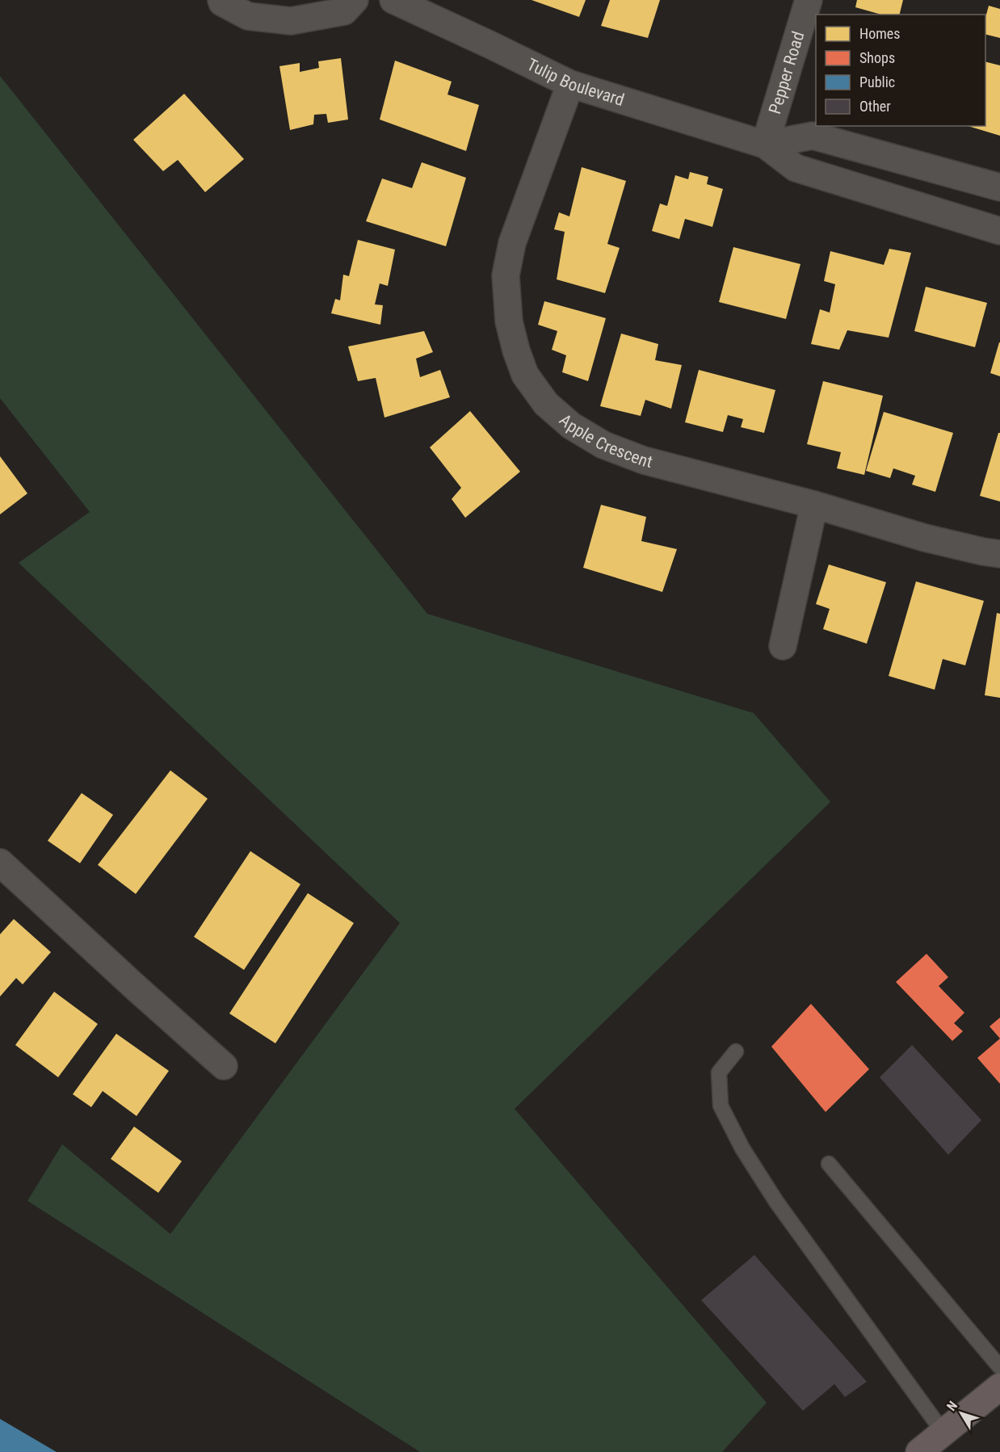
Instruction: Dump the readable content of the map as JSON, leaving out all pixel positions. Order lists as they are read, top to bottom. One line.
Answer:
{"streets":{"street":["Pepper Road","Tulip Boulevard","Apple Crescent"]},"crossings":[["Pepper Road","Tulip Boulevard"],["Tulip Boulevard","Apple Crescent"]],"legend":["Homes","Shops","Public","Other"],"north":"top left"}
